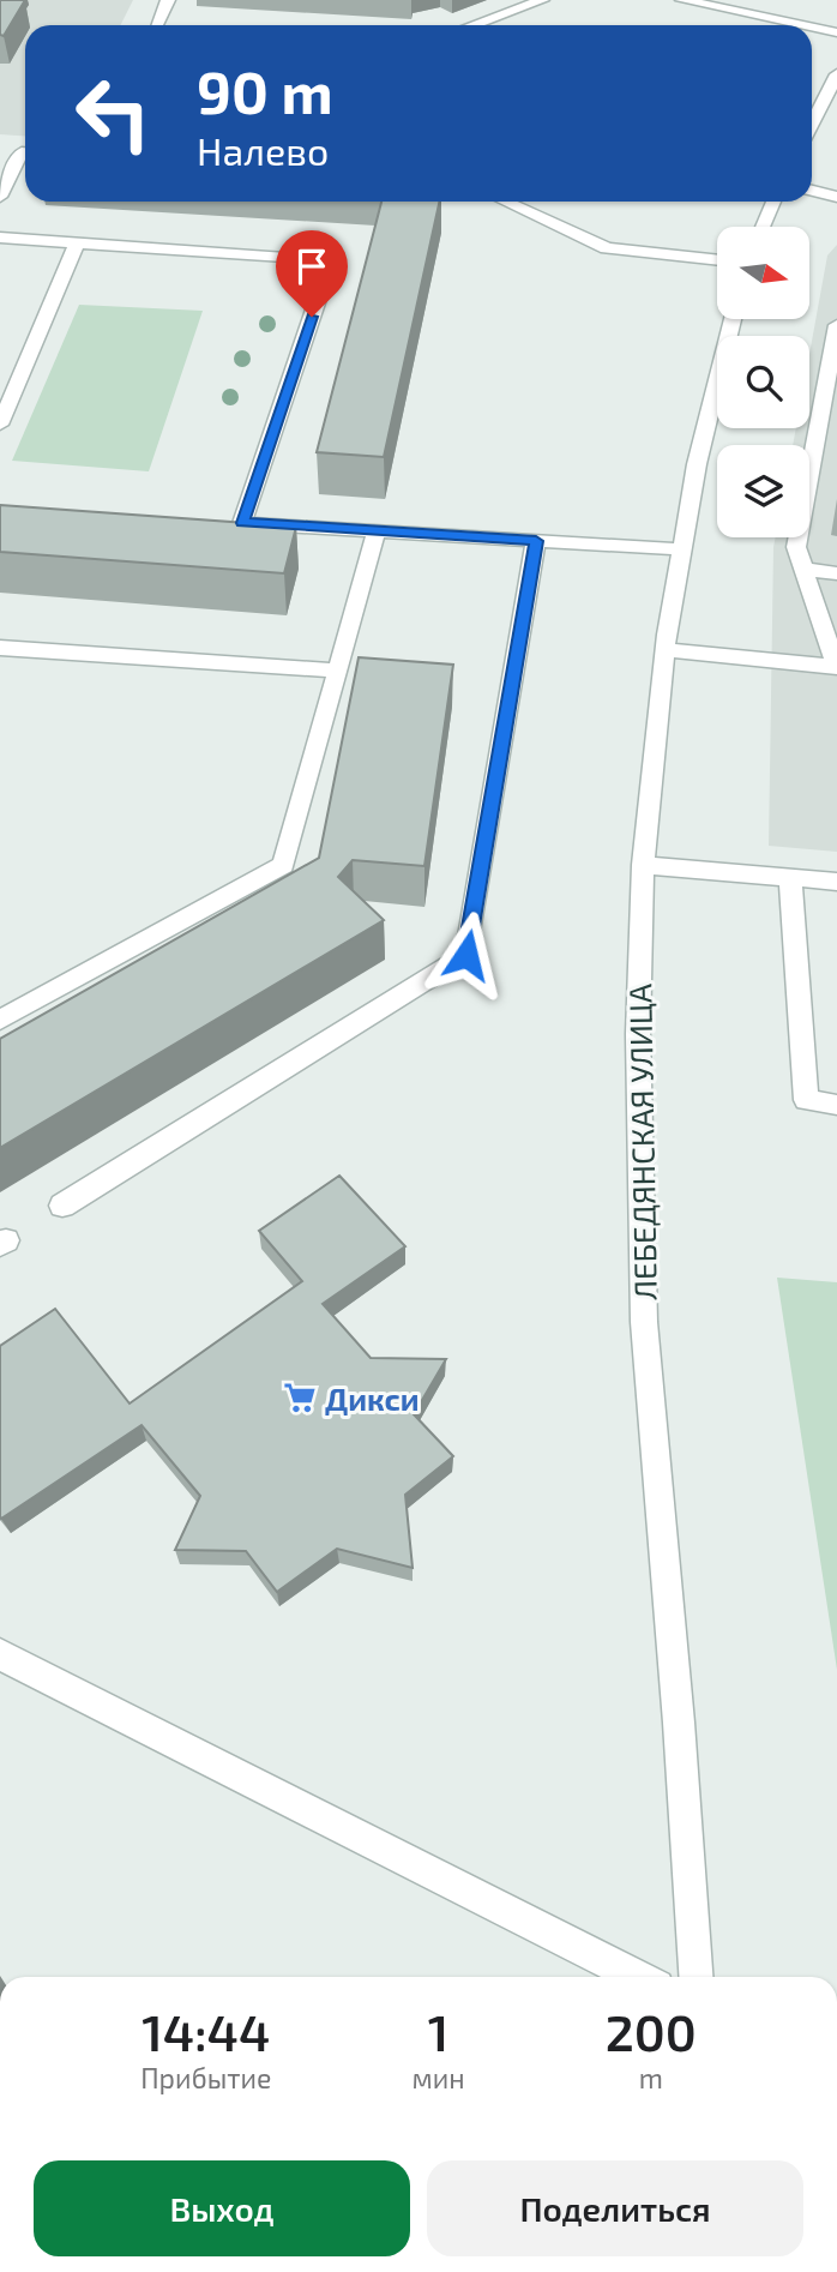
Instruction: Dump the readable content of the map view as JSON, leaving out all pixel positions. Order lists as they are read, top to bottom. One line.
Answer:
{"streets":{"street":["ЛЕБЕДЯНСКАЯ УЛИЦА"]},"places":{"supermarket":["Дикси"]},"north":"right","page":{"turn":["90 m","Налево"],"eta":["14:44","Прибытие","1","мин","200","m"],"buttons":["Выход","Поделиться"]}}
